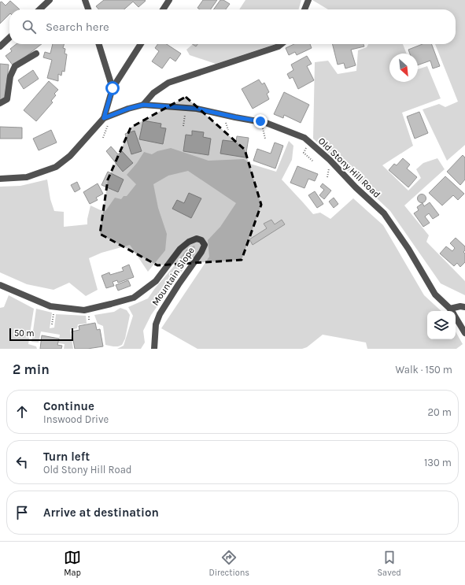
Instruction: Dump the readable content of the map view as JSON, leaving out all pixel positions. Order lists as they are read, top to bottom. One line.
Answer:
{"streets":{"street":["Old Stony Hill Road","Mountain Slope"]},"scale_bar":"50 m","north":"bottom right","page":{"search":"Search here","scale":"50 m","heading":["2 min","Walk · 150 m"],"list":[["Continue","Inswood Drive","20 m"],["Turn left","Old Stony Hill Road","130 m"],"Arrive at destination"],"nav":["Map","Directions","Saved"]}}
